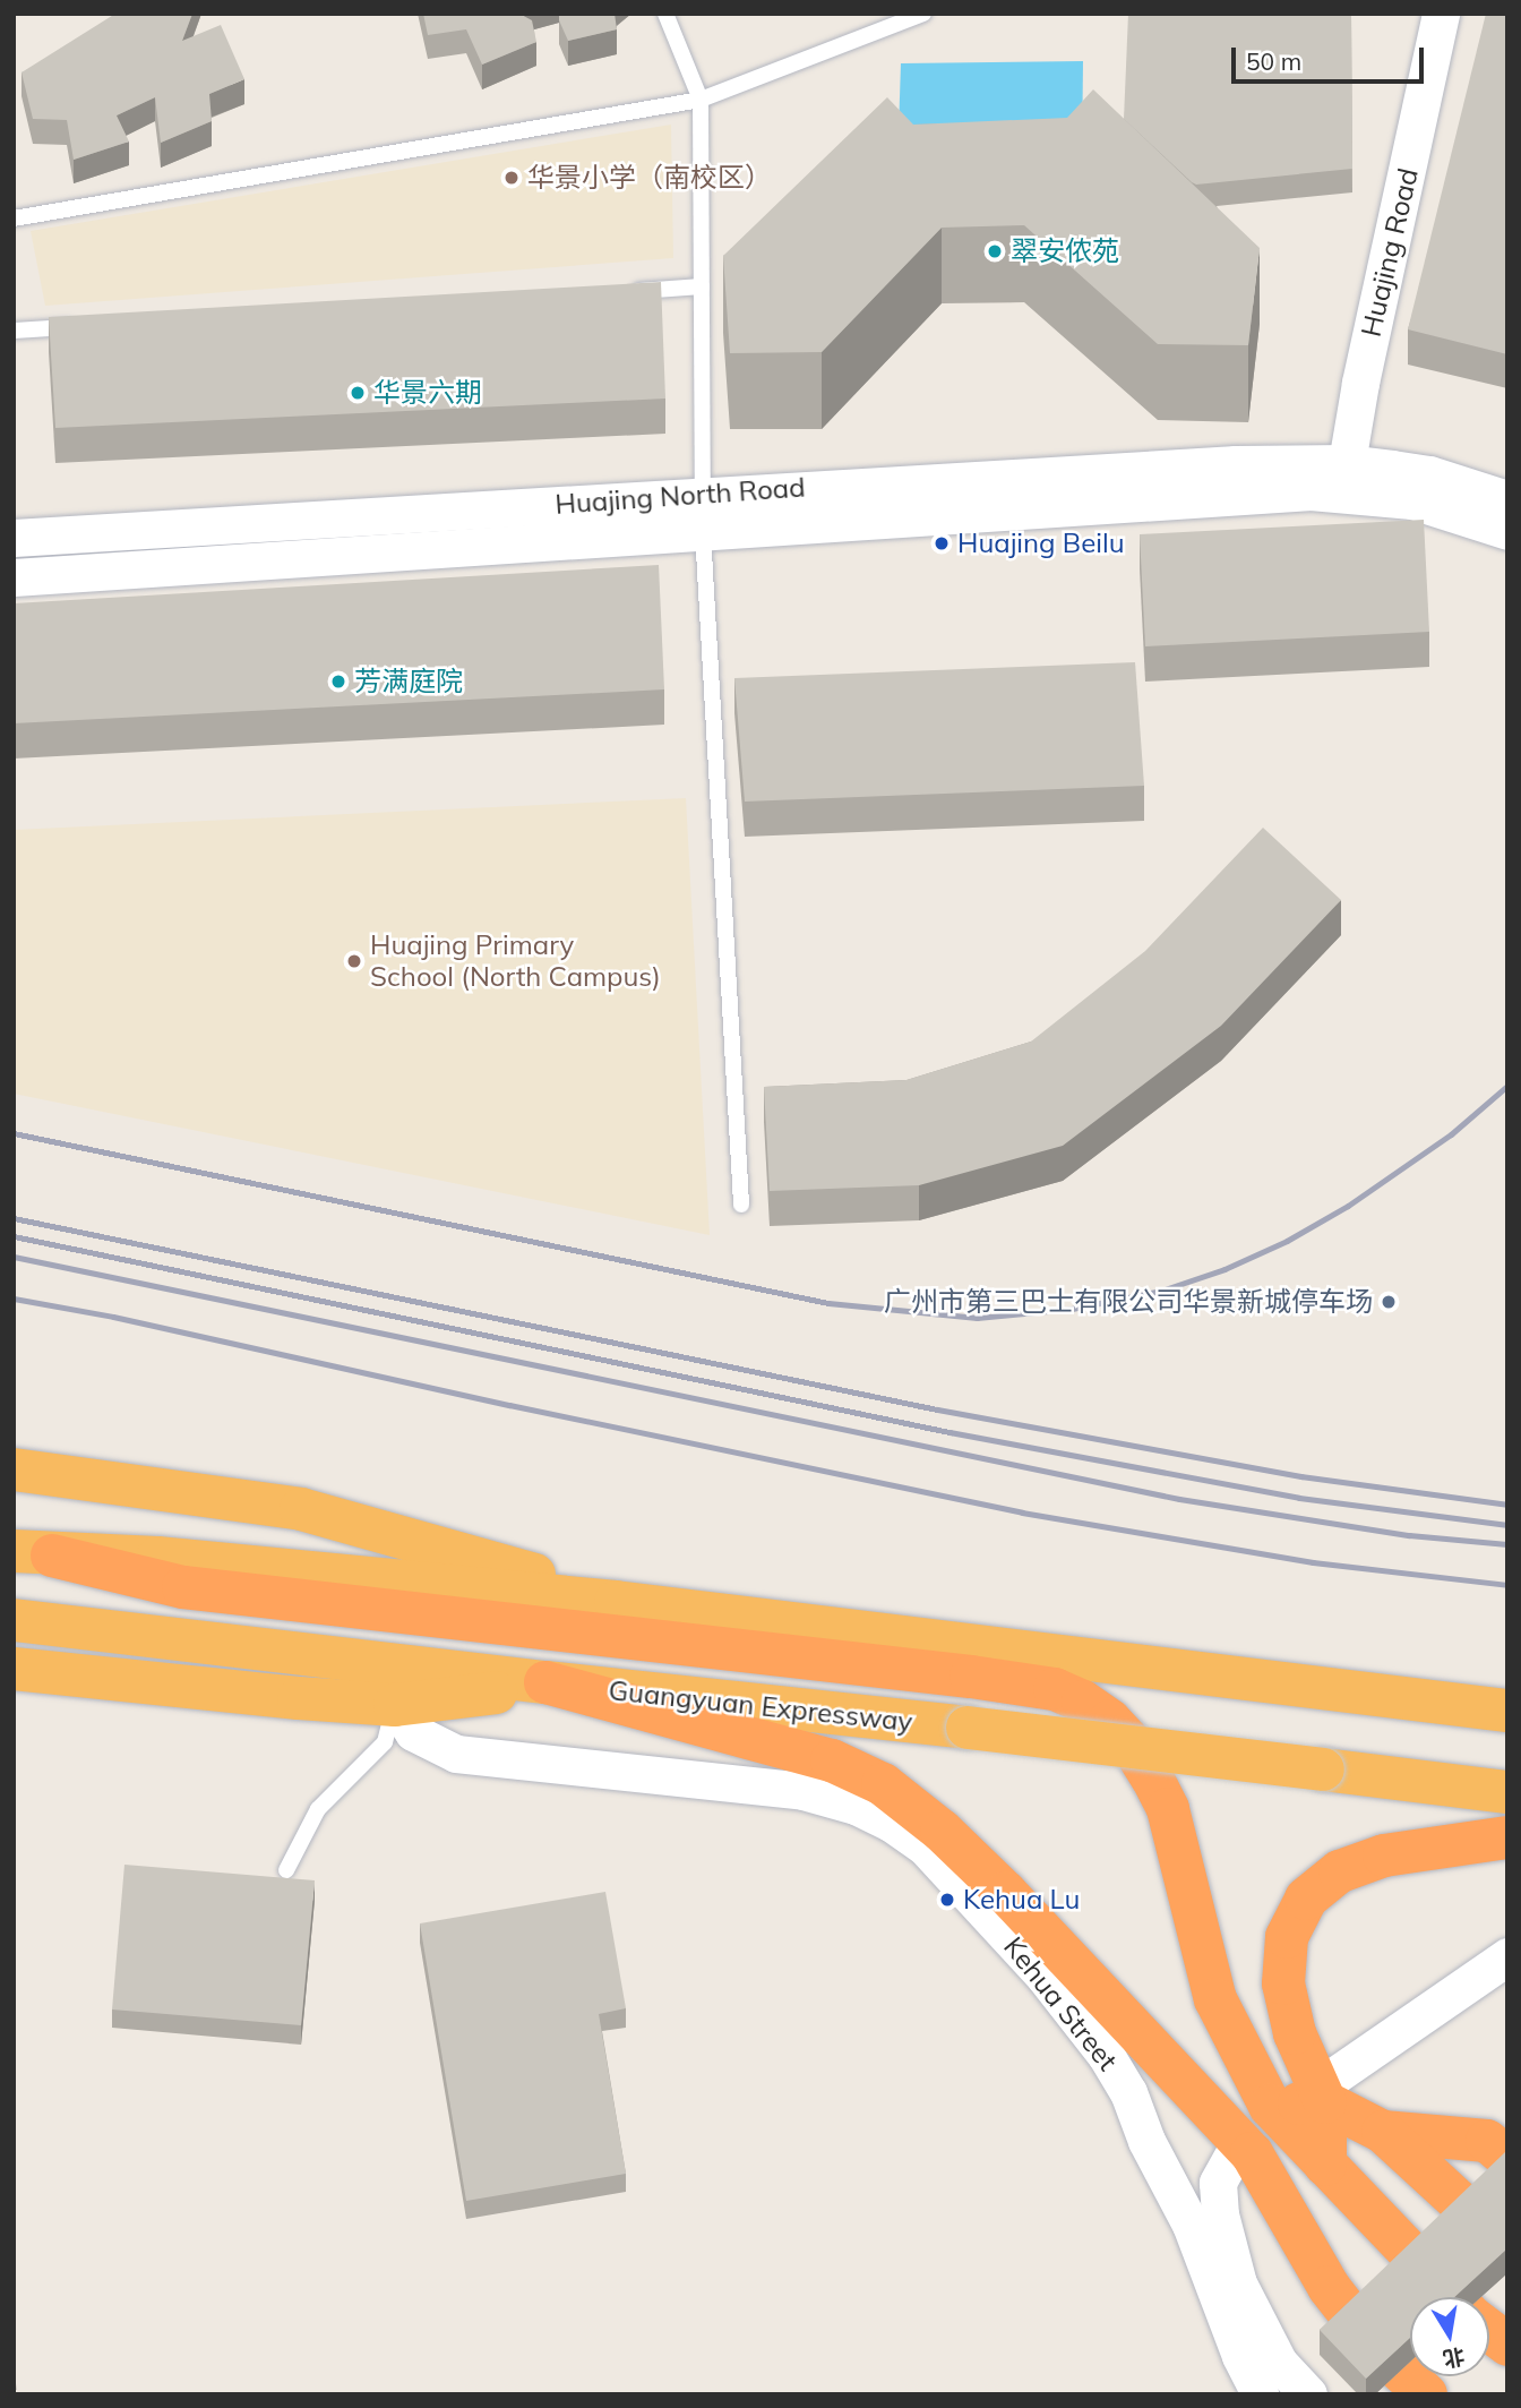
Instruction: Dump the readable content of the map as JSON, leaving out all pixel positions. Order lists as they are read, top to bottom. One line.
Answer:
{"streets":{"highway":["Guangyuan Expressway"],"street":["Huajing Road","Huajing North Road","Kehua Street"]},"crossings":[["Huajing Road","Huajing North Road"]],"places":["华景小学（南校区）","翠安侬苑","华景六期","Huajing Beilu","芳满庭院","Huajing Primary School (North Campus)","广州市第三巴士有限公司华景新城停车场","Kehua Lu"],"scale_bar":"50 m","north":"bottom"}
